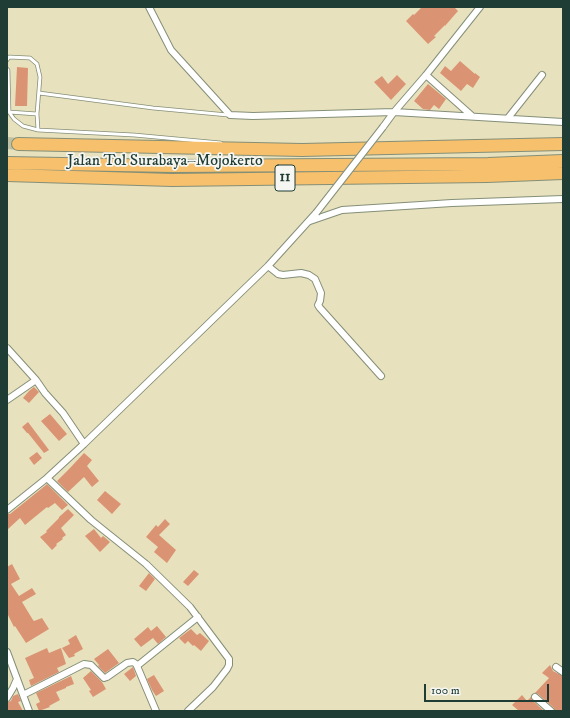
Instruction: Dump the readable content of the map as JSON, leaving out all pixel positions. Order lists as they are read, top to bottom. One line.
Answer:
{"streets":{"highway":["Jalan Tol Surabaya–Mojokerto","11"]},"scale_bar":"100 m"}
